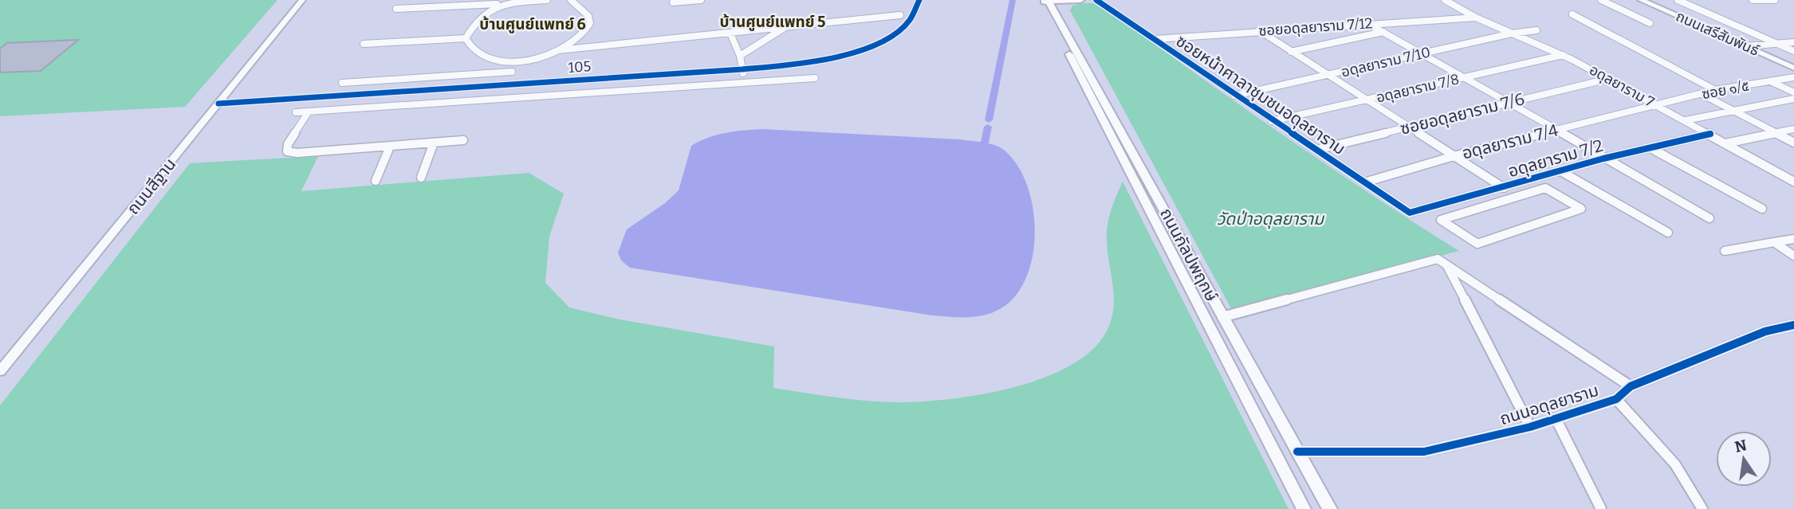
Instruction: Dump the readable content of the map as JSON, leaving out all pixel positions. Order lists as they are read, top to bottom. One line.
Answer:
{"streets":{"main road":["ถนนกัลปพฤกษ์"],"street":["ซอยอดุลยาราม 7/12","ถนนเสรีสัมพันธ์","อดุลยาราม 7/10","105","อดุลยาราม 7","อดุลยาราม 7/8","ซอย ๑/๕","ซอยหน้าศาลาชุมชนอดุลยาราม","ซอยอดุลยาราม 7/6","อดุลยาราม 7/4","อดุลยาราม 7/2","ถนนสีฐาน","ถนนอดุลยาราม"]},"crossings":[["ซอยอดุลยาราม 7/12","อดุลยาราม 7"],["ซอยอดุลยาราม 7/12","ซอยหน้าศาลาชุมชนอดุลยาราม"],["อดุลยาราม 7/10","อดุลยาราม 7"],["อดุลยาราม 7/10","ซอยหน้าศาลาชุมชนอดุลยาราม"],["105","ถนนสีฐาน"],["อดุลยาราม 7","อดุลยาราม 7/8"],["อดุลยาราม 7","ซอย ๑/๕"],["อดุลยาราม 7","ซอยอดุลยาราม 7/6"],["อดุลยาราม 7","อดุลยาราม 7/4"],["อดุลยาราม 7","อดุลยาราม 7/2"],["อดุลยาราม 7/8","ซอยหน้าศาลาชุมชนอดุลยาราม"],["ซอย ๑/๕","อดุลยาราม 7/4"],["ซอยหน้าศาลาชุมชนอดุลยาราม","ซอยอดุลยาราม 7/6"],["ซอยหน้าศาลาชุมชนอดุลยาราม","อดุลยาราม 7/4"],["ซอยหน้าศาลาชุมชนอดุลยาราม","อดุลยาราม 7/2"],["ถนนกัลปพฤกษ์","ถนนอดุลยาราม"]],"districts":["บ้านศูนย์แพทย์ 5","บ้านศูนย์แพทย์ 6"],"parks":["วัดป่าอดุลยาราม"],"north":"top"}
